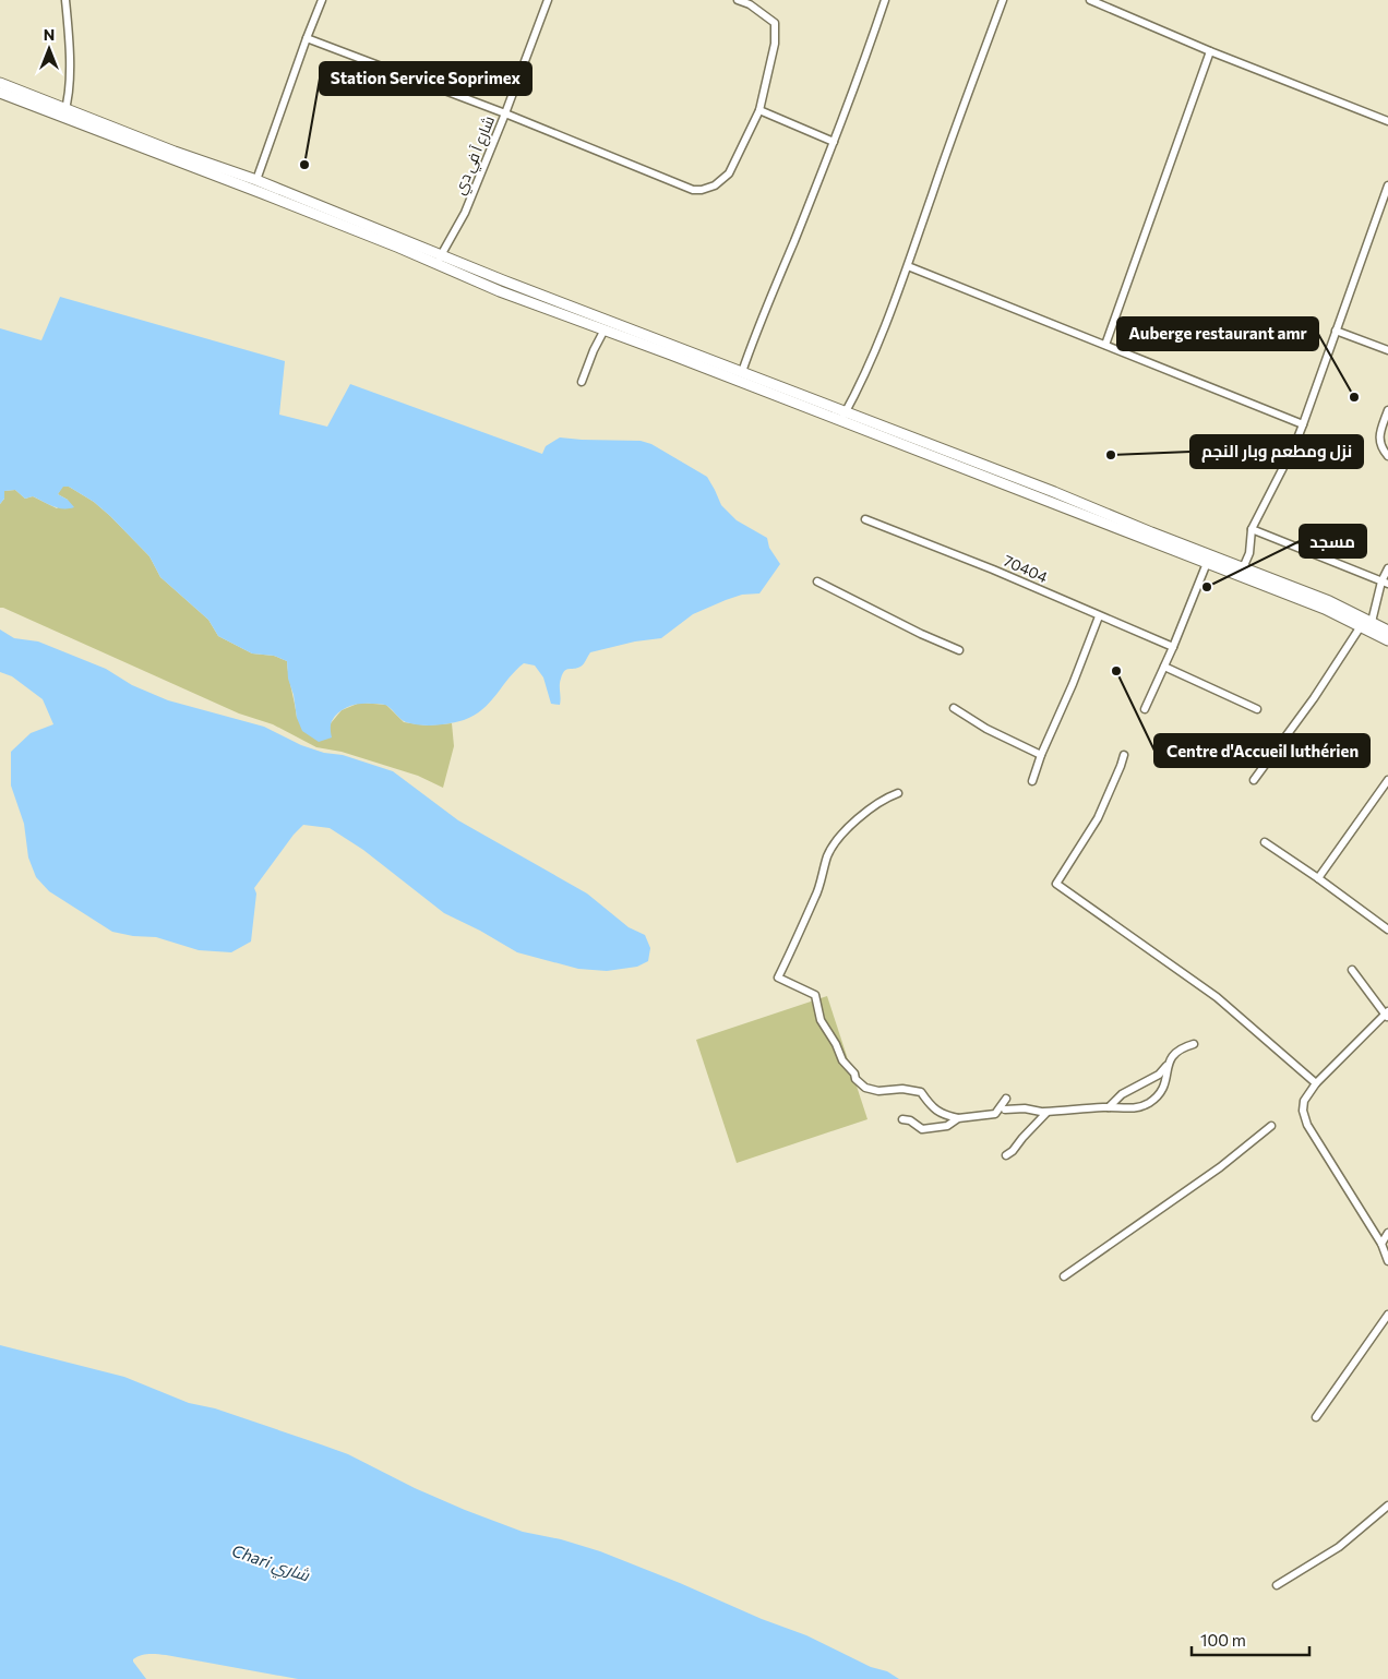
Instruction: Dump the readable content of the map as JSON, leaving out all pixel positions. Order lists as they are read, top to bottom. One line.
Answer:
{"streets":{"street":["شارع آ في دي","70404"]},"water":["Chari شاري"],"places":["Station Service Soprimex","Auberge restaurant amr","نزل ومطعم وبار النجم","مسجد","Centre d'Accueil luthérien"],"scale_bar":"100 m","north":"top"}
